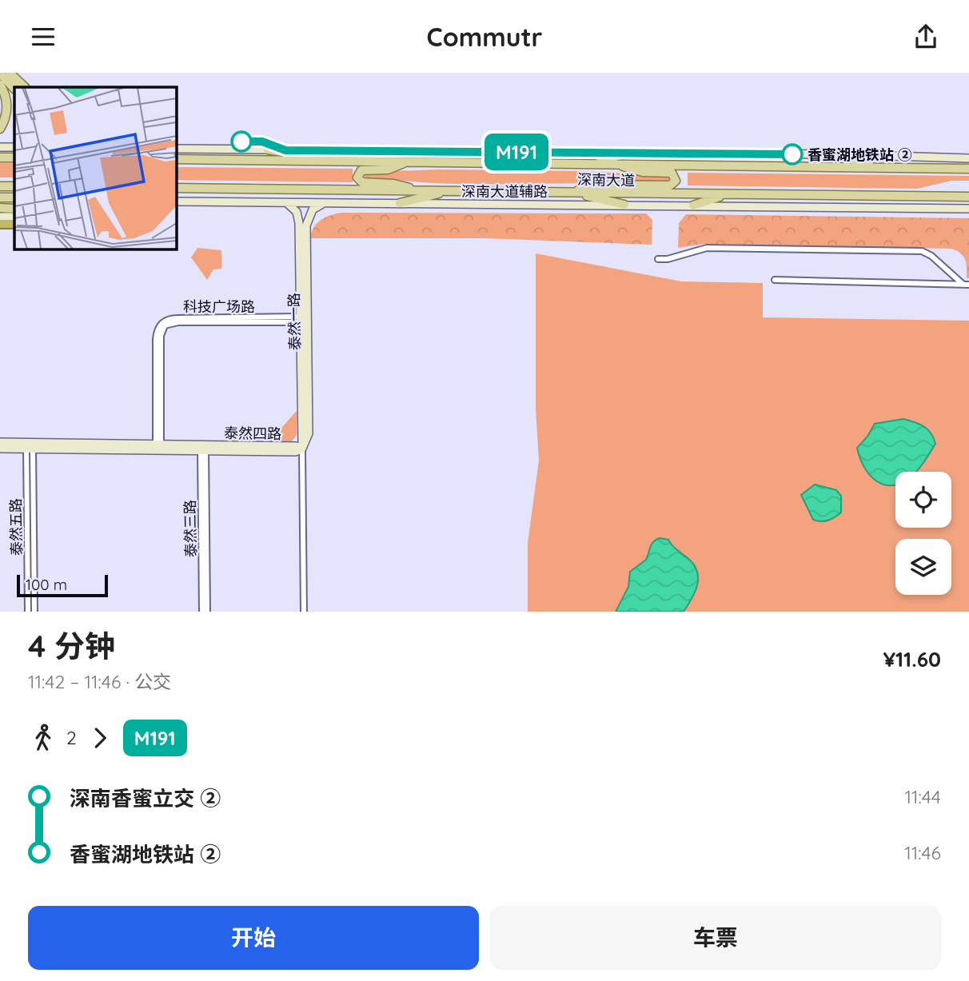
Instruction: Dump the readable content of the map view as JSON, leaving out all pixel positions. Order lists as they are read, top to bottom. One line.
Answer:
{"streets":{"main road":["深南大道","深南大道辅路","泰然一路","泰然四路"],"street":["科技广场路","泰然五路","泰然三路"]},"crossings":[["深南大道辅路","泰然一路"],["科技广场路","泰然一路"],["科技广场路","泰然四路"],["泰然一路","泰然四路"],["泰然四路","泰然五路"],["泰然四路","泰然三路"]],"places":["香蜜湖地铁站 ②"],"lines":["bus line M191"],"scale_bar":"100 m","page":{"header":"Commutr","on_map":"M191","scale":"100 m","heading":["4 分钟","11:42 – 11:46 · 公交","¥11.60"],"legs":["2","M191"],"list":[{"name":"深南香蜜立交 ②","value":"11:44"},{"name":"香蜜湖地铁站 ②","value":"11:46"}],"buttons":["开始","车票"]}}
